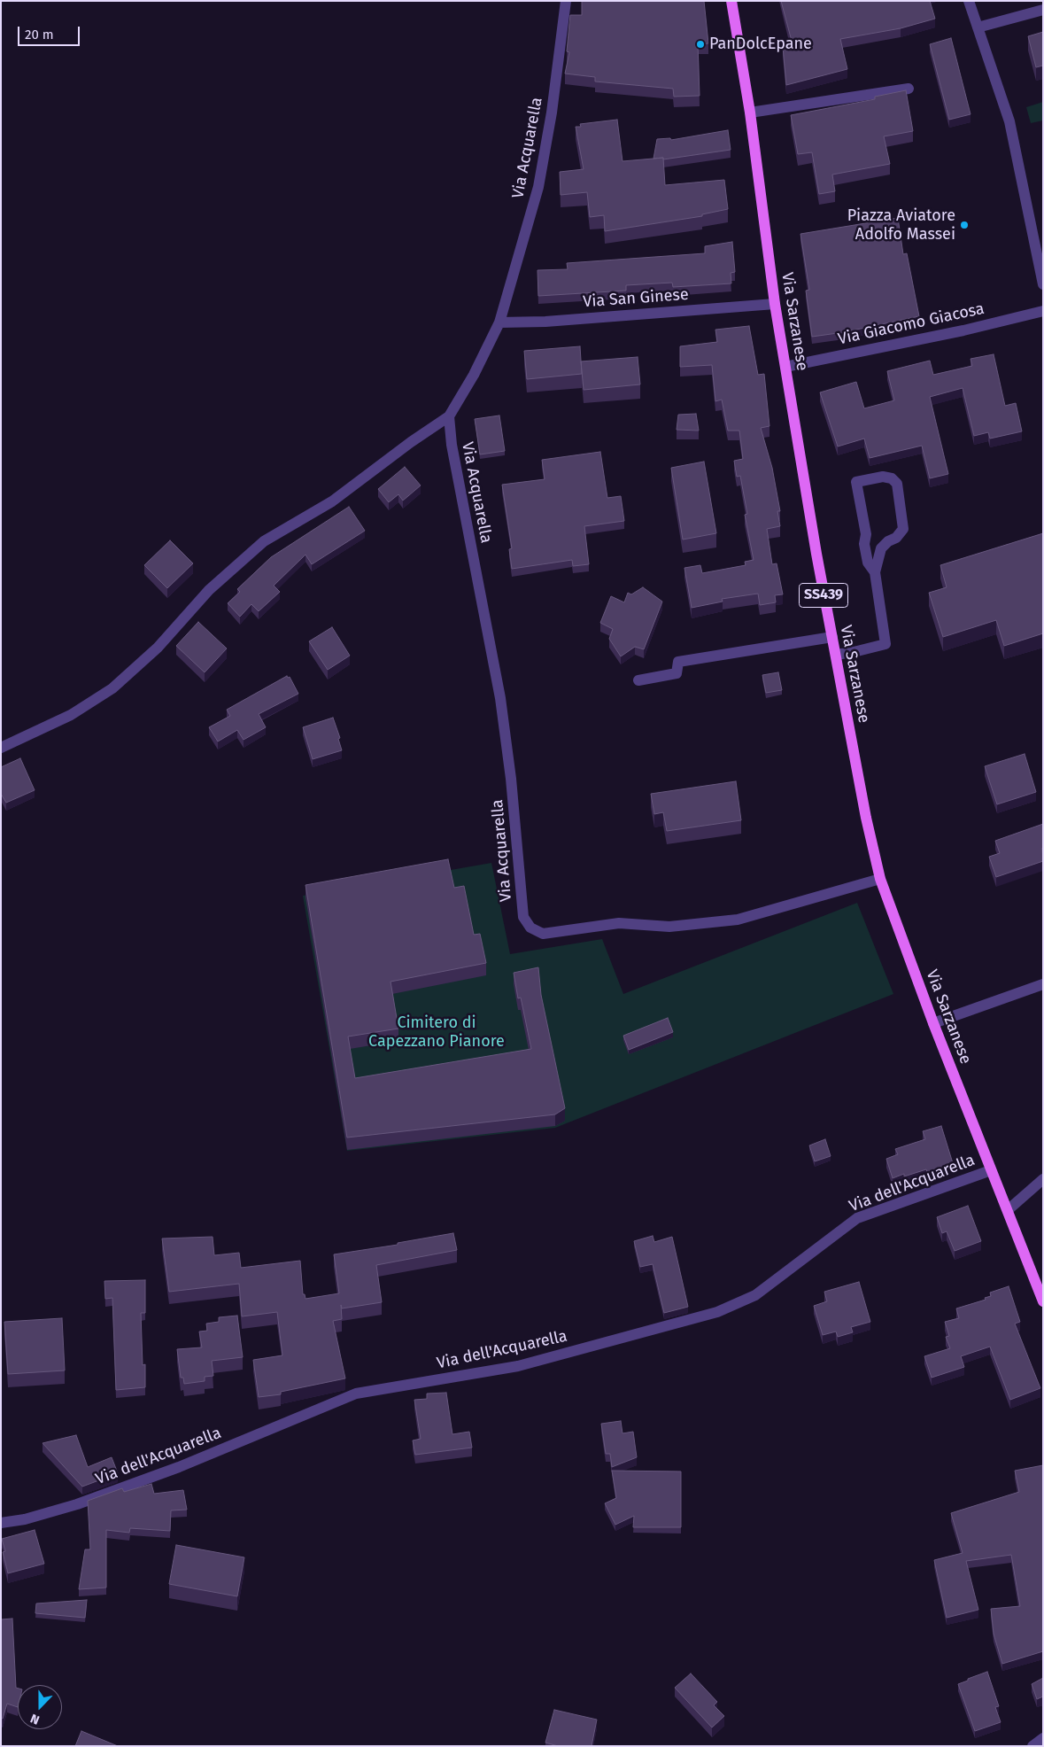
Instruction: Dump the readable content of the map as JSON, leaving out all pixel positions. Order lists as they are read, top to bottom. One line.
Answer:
{"streets":{"main road":["Via Sarzanese","SS439"],"street":["Via Acquarella","Via San Ginese","Via Giacomo Giacosa","Via dell'Acquarella"]},"crossings":[["Via Acquarella","Via San Ginese"],["Via Acquarella","Via Sarzanese"],["Via San Ginese","Via Sarzanese"],["Via Sarzanese","Via Giacomo Giacosa"],["Via Sarzanese","Via dell'Acquarella"]],"parks":["Cimitero di Capezzano Pianore"],"places":["PanDolcEpane","Piazza Aviatore Adolfo Massei"],"scale_bar":"20 m","north":"bottom"}
